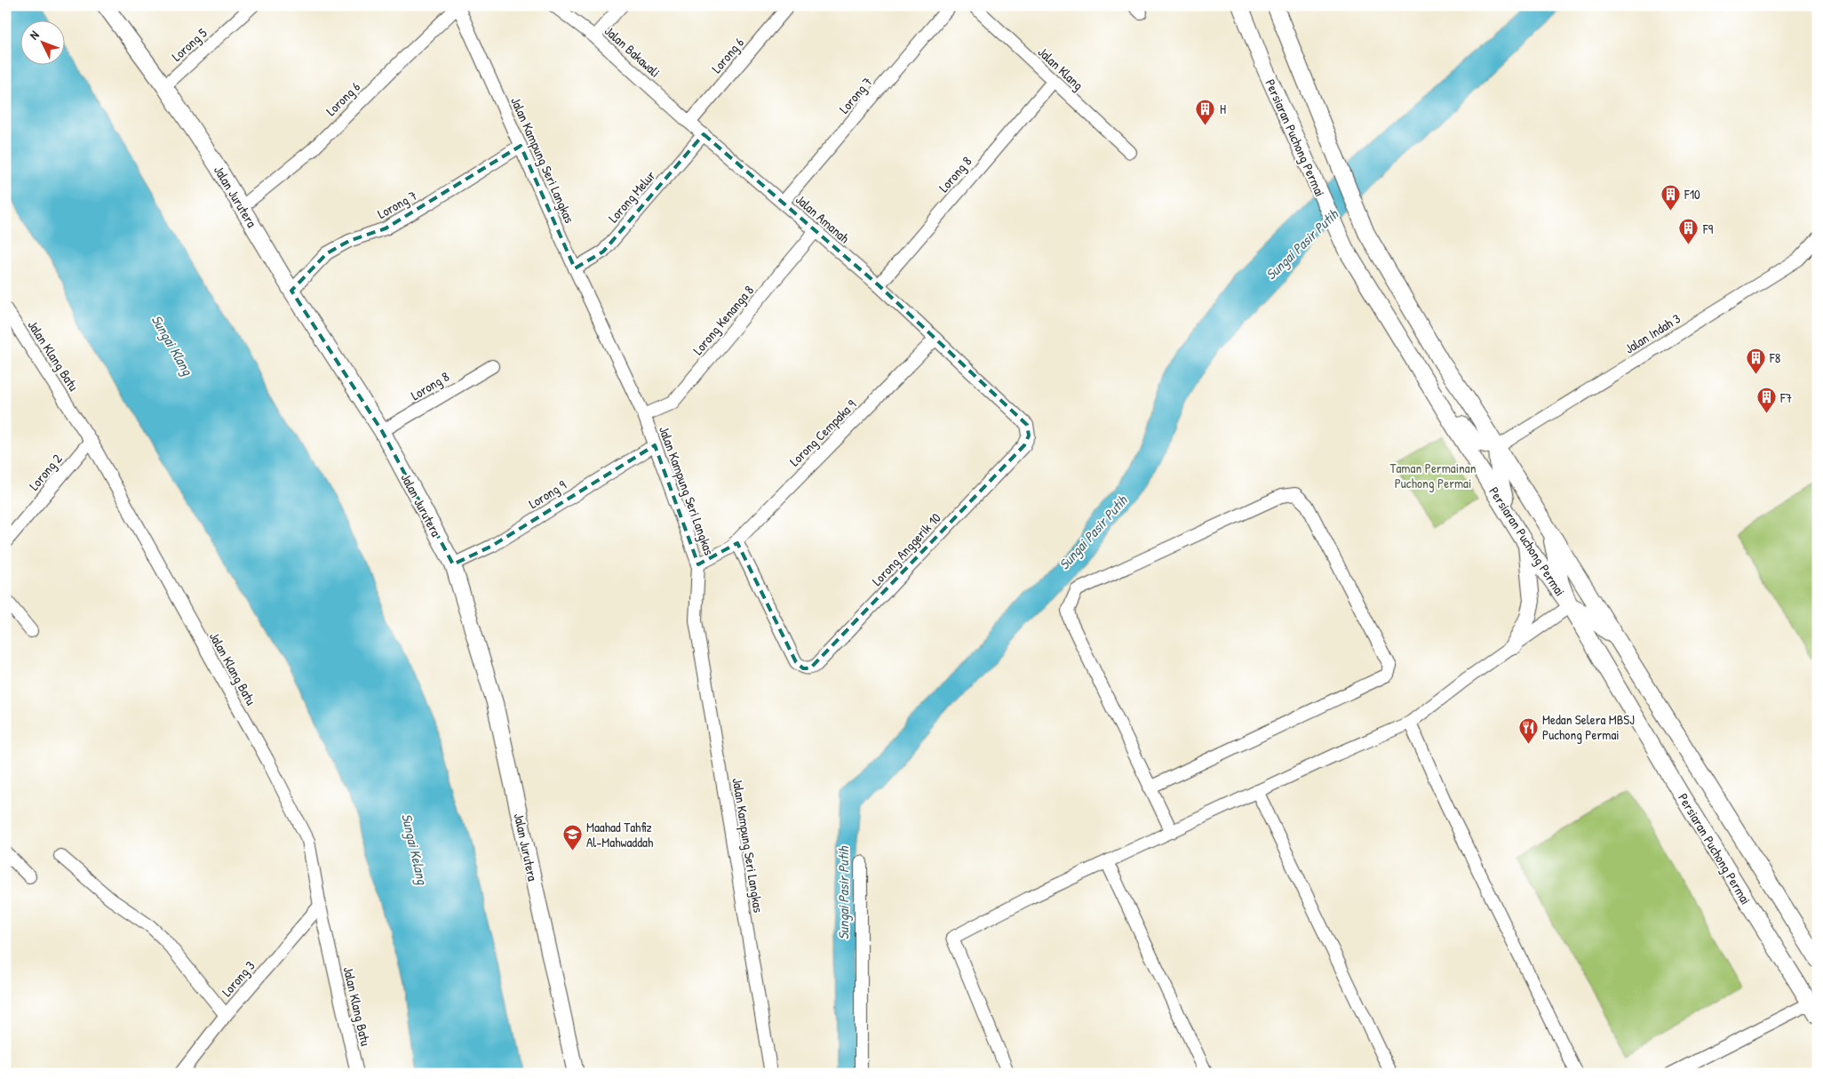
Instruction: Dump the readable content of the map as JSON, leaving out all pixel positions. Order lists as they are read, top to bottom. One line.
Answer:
{"streets":{"street":["Lorong 5","Jalan Bakawali","Lorong 6","Jalan Klang","Lorong 7","Persiaran Puchong Permai","Jalan Kampung Seri Langkas","Lorong 8","Jalan Jurutera","Lorong Melur","Jalan Amanah","Lorong Kenanga 8","Jalan Indah 3","Jalan Klang Batu","Lorong Cempaka 9","Lorong 2","Lorong 9","Lorong Anggerik 10","Lorong 3"]},"crossings":[["Lorong 5","Jalan Jurutera"],["Jalan Bakawali","Lorong 6"],["Jalan Bakawali","Jalan Amanah"],["Lorong 6","Jalan Kampung Seri Langkas"],["Lorong 6","Jalan Jurutera"],["Lorong 6","Jalan Amanah"],["Jalan Klang","Lorong 8"],["Lorong 7","Jalan Kampung Seri Langkas"],["Lorong 7","Jalan Jurutera"],["Lorong 7","Jalan Amanah"],["Persiaran Puchong Permai","Jalan Indah 3"],["Jalan Kampung Seri Langkas","Lorong Melur"],["Jalan Kampung Seri Langkas","Lorong Kenanga 8"],["Jalan Kampung Seri Langkas","Lorong Cempaka 9"],["Jalan Kampung Seri Langkas","Lorong 9"],["Lorong 8","Jalan Jurutera"],["Lorong 8","Jalan Amanah"],["Jalan Jurutera","Lorong 9"],["Lorong Melur","Jalan Amanah"],["Jalan Amanah","Lorong Kenanga 8"],["Jalan Amanah","Lorong Cempaka 9"],["Jalan Amanah","Lorong Anggerik 10"],["Jalan Klang Batu","Lorong 2"],["Jalan Klang Batu","Lorong 3"],["Lorong Cempaka 9","Lorong Anggerik 10"]],"water":["Sungai Pasir Putih","Sungai Klang","Sungai Kelang"],"parks":["Taman Permainan Puchong Permai"],"places":{"building":["H","F10","F9","F8","F7"],"restaurant":["Medan Selera MBSJ Puchong Permai"],"school or university":["Maahad Tahfiz Al-Mahwaddah"]},"north":"top left"}
